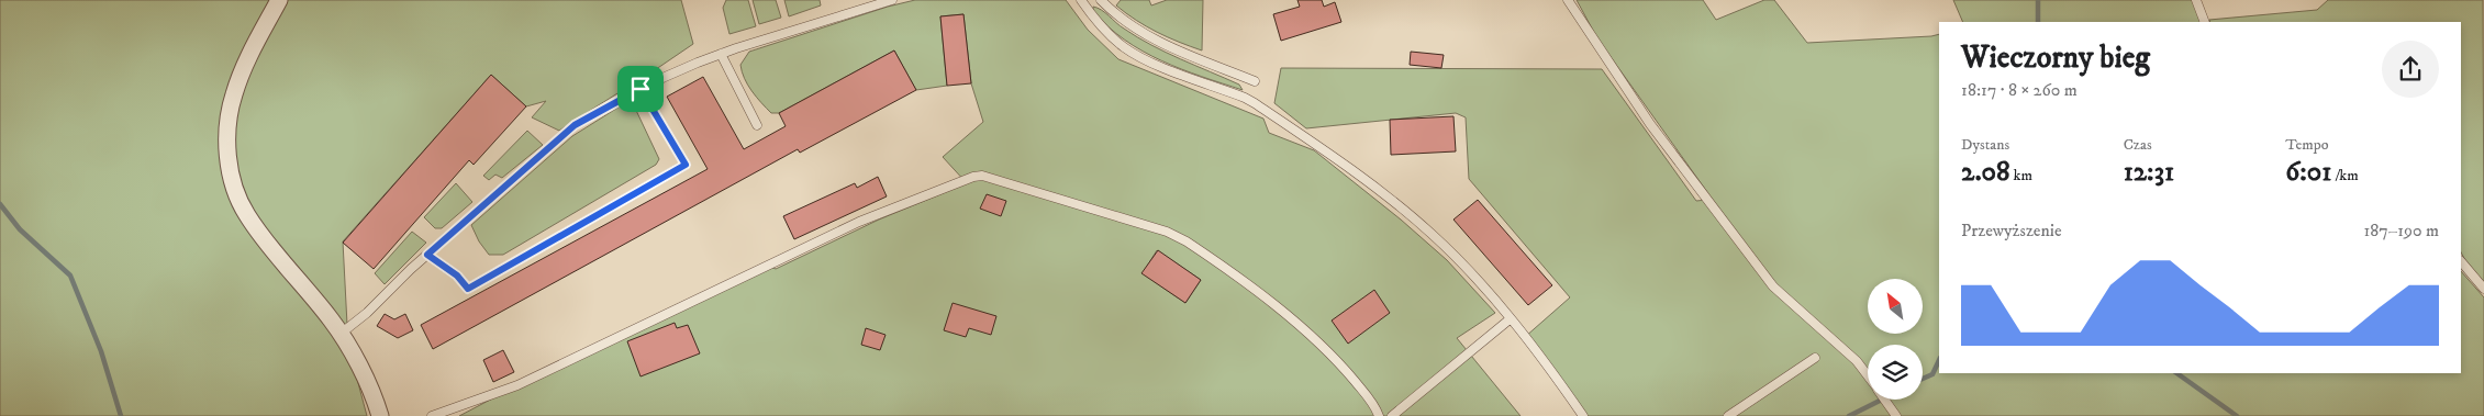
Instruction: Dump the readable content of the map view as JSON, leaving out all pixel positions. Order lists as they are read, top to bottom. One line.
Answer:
{"north":"top left","page":{"heading":["Wieczorny bieg","18:17 · 8 × 260 m"],"stats":[["Dystans","2.08 km"],["Czas","12:31"],["Tempo","6:01 /km"]],"chart":["Przewyższenie","187–190 m"]}}
